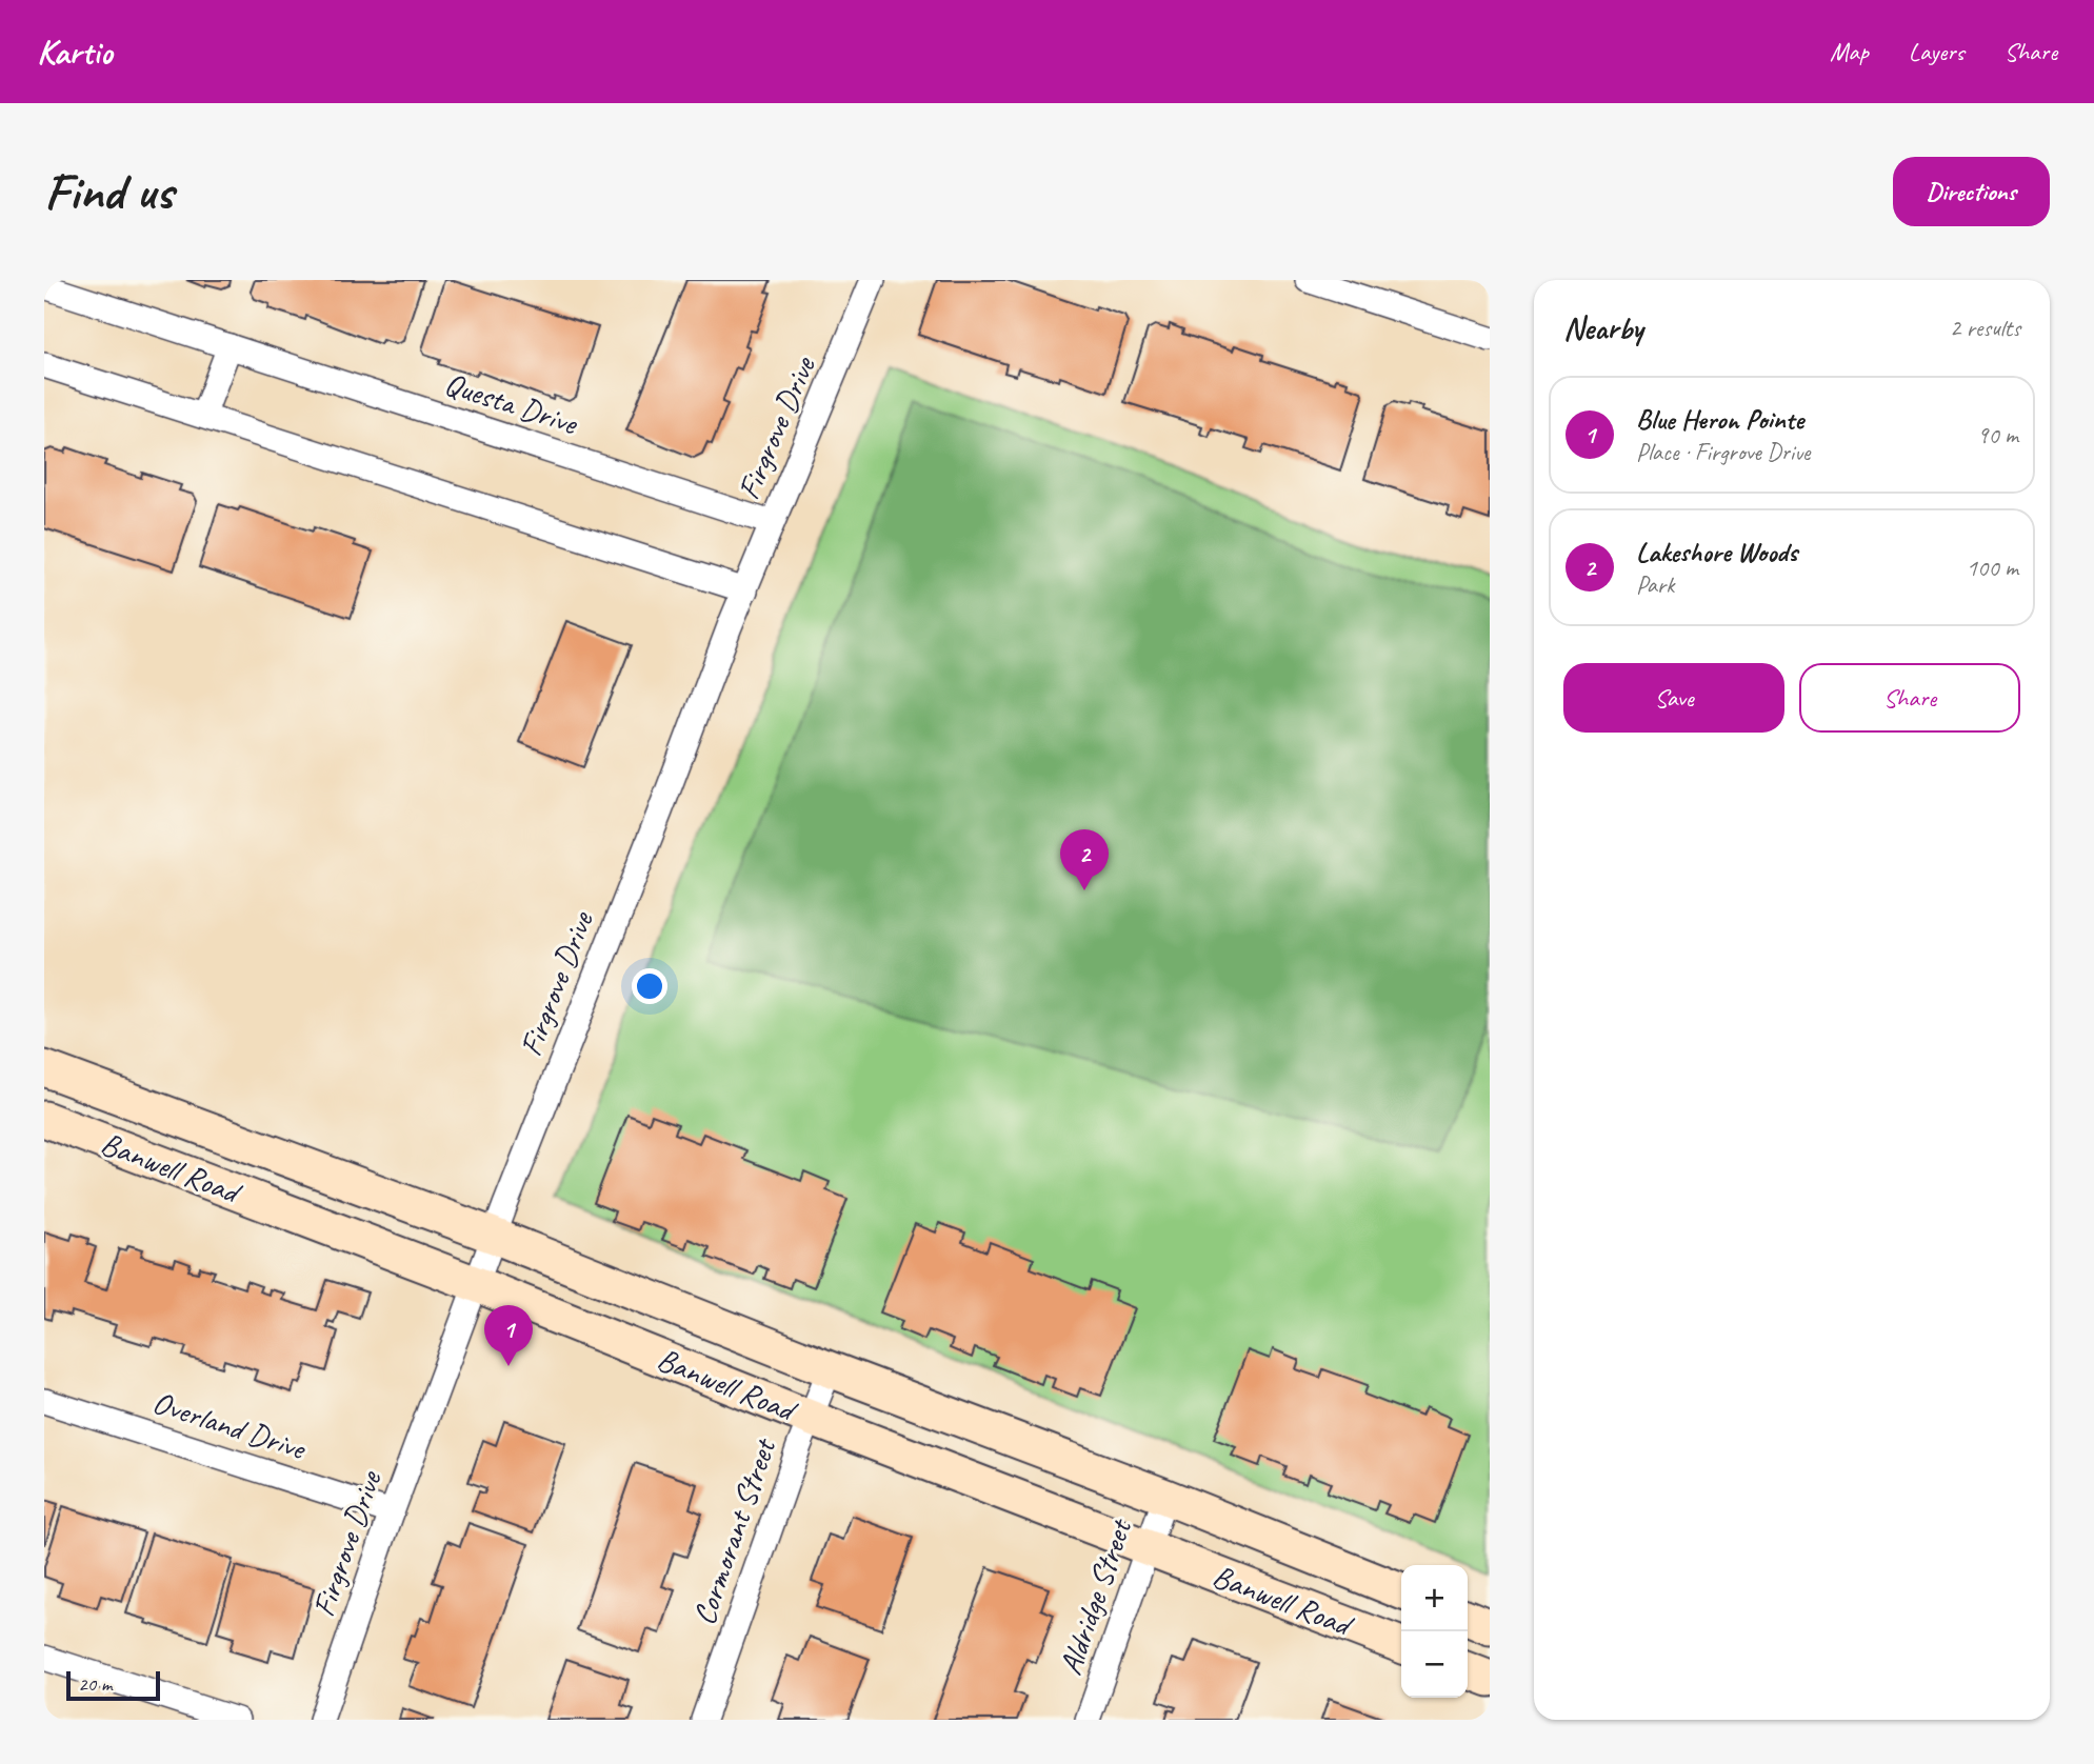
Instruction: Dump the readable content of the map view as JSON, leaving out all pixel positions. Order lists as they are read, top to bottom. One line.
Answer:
{"streets":{"main road":["Banwell Road"],"street":["Questa Drive","Firgrove Drive","Overland Drive","Cormorant Street","Aldridge Street"]},"crossings":[["Questa Drive","Firgrove Drive"],["Firgrove Drive","Banwell Road"],["Firgrove Drive","Overland Drive"],["Banwell Road","Cormorant Street"],["Banwell Road","Aldridge Street"]],"scale_bar":"20 m","page":{"header":"Kartio","nav":["Map","Layers","Share"],"buttons":["Directions",["Save","Share"]],"title":"Find us","heading":["Nearby","2 results"],"list":[{"mark":"1","name":"Blue Heron Pointe","note":"Place · Firgrove Drive","value":"90 m"},{"mark":"2","name":"Lakeshore Woods","note":"Park","value":"100 m"}],"pins":["2","1"],"map_buttons":["+","−"],"scale":"20 m"}}
